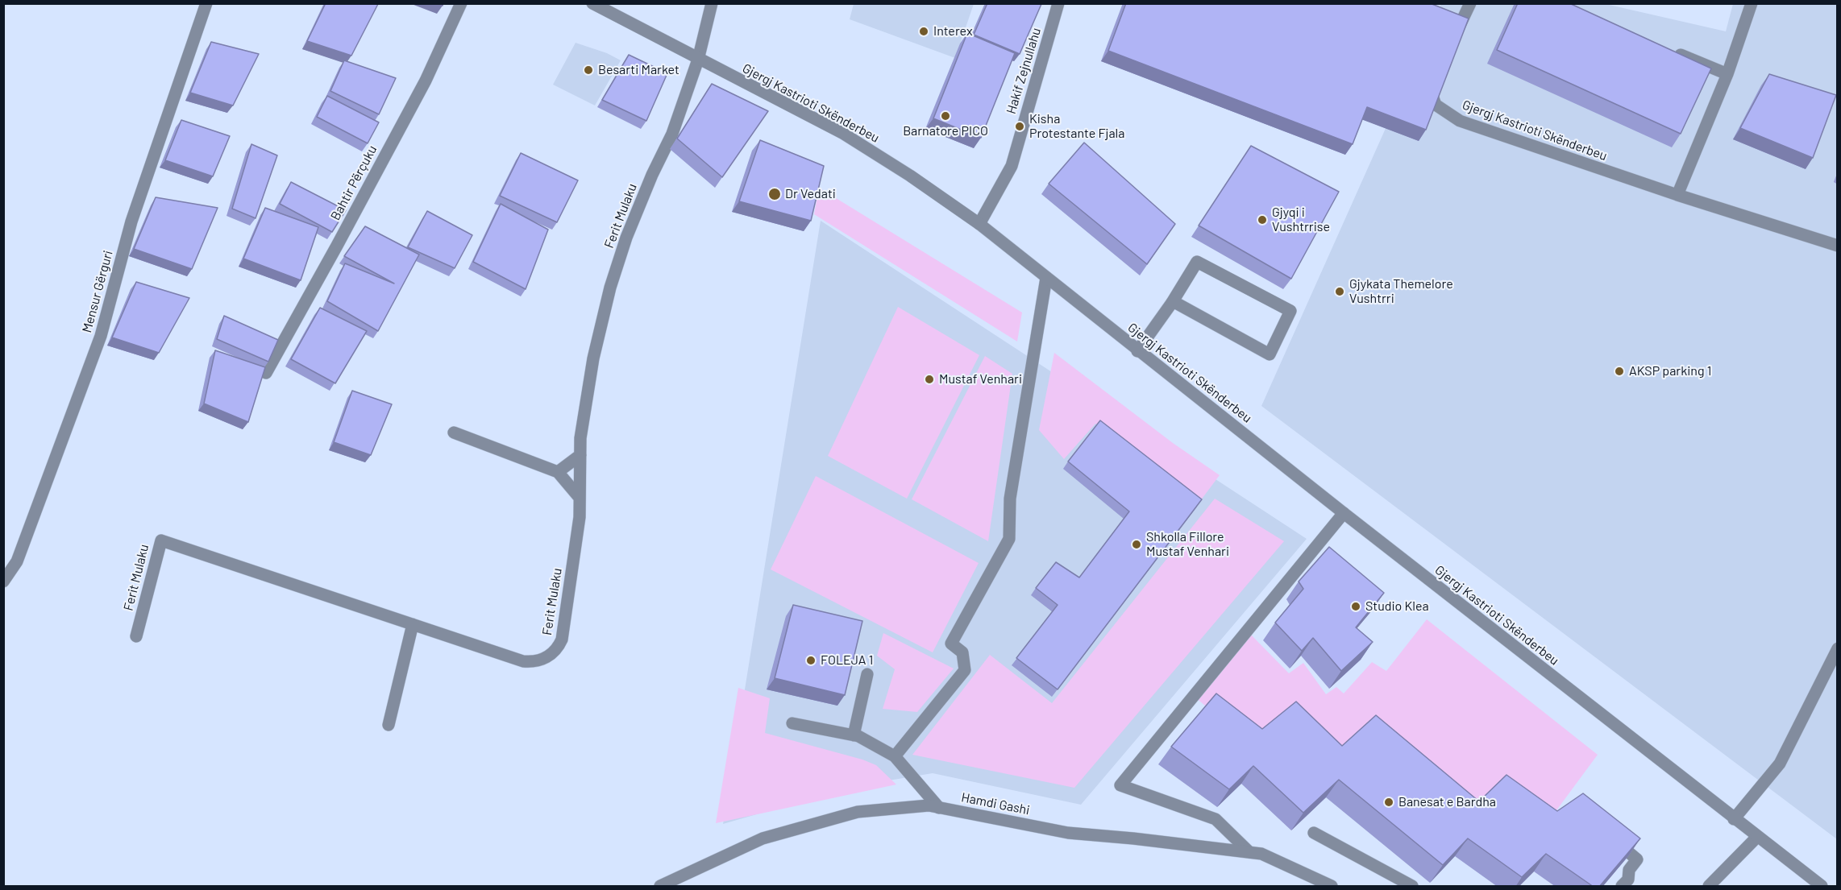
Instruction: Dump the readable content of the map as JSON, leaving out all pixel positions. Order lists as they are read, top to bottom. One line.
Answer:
{"streets":{"street":["Hakif Zejnullahu","Gjergj Kastrioti Skënderbeu","Bahtir Përçuku","Ferit Mulaku","Mensur Gërguri","Hamdi Gashi"]},"crossings":[["Hakif Zejnullahu","Gjergj Kastrioti Skënderbeu"],["Gjergj Kastrioti Skënderbeu","Ferit Mulaku"]],"places":["Interex","Besarti Market","Barnatore PICO","Kisha Protestante Fjala","Dr Vedati","Gjyqi i Vushtrrise","Gjykata Themelore Vushtrri","AKSP parking 1","Mustaf Venhari","Shkolla Fillore Mustaf Venhari","Studio Klea","FOLEJA 1","Banesat e Bardha"]}
